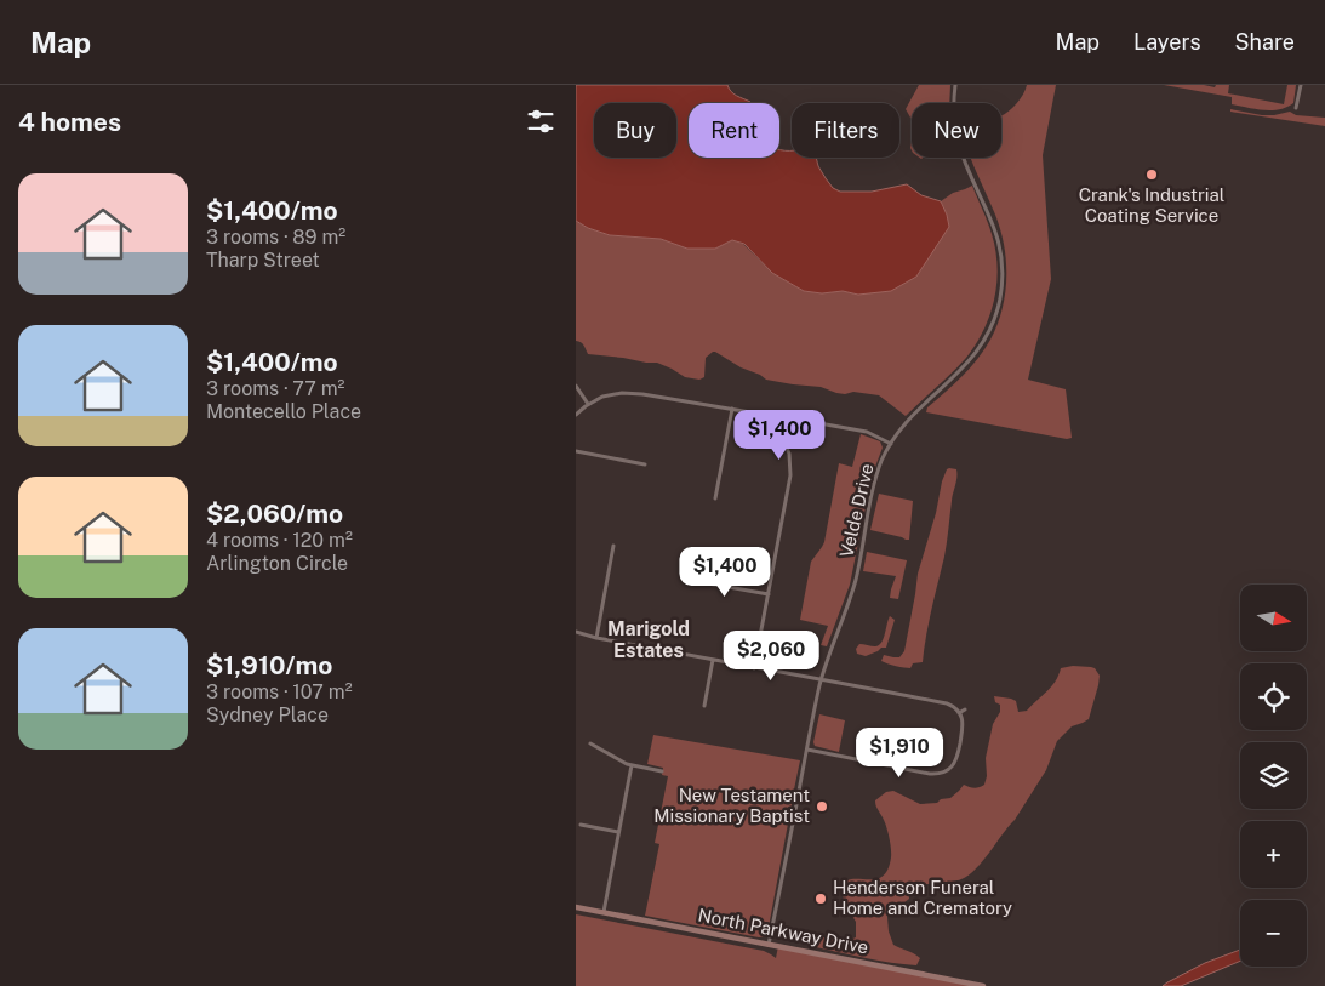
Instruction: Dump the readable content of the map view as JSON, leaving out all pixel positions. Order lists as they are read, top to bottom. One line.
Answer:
{"streets":{"main road":["North Parkway Drive"],"street":["Velde Drive"]},"crossings":[["Velde Drive","North Parkway Drive"]],"districts":["Marigold Estates"],"places":["Crank's Industrial Coating Service","New Testament Missionary Baptist","Henderson Funeral Home and Crematory"],"north":"right","page":{"header":"Map","nav":["Map","Layers","Share"],"heading":"4 homes","chip":["Buy","Rent","Filters","New"],"list":[{"name":"$1,400/mo","note":"3 rooms · 89 m² · Tharp Street"},{"name":"$1,400/mo","note":"3 rooms · 77 m² · Montecello Place"},{"name":"$2,060/mo","note":"4 rooms · 120 m² · Arlington Circle"},{"name":"$1,910/mo","note":"3 rooms · 107 m² · Sydney Place"}],"price":["$1,400","$1,400","$2,060","$1,910"],"map_buttons":["+","−"]}}
